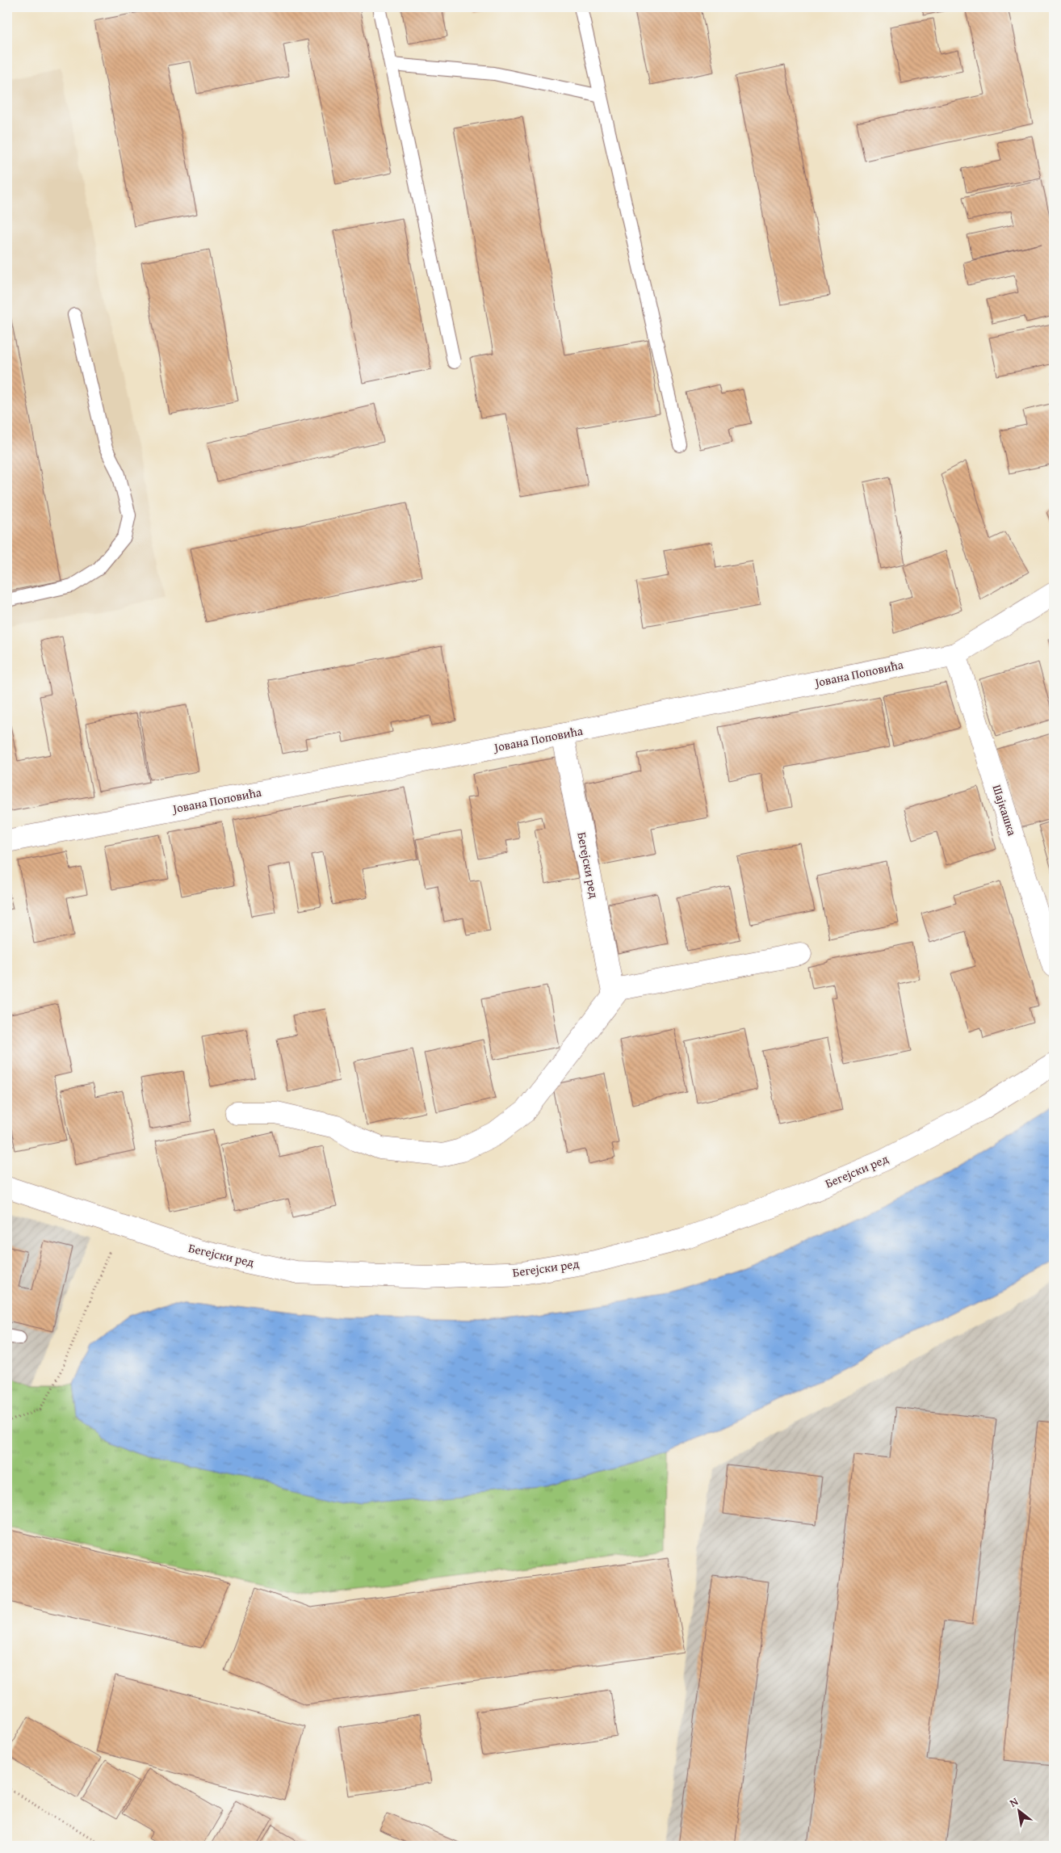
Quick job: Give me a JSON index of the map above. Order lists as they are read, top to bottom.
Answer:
{
  "streets": {
    "street": ["Јована Поповића", "Шајкашка", "Бегејски ред"]
  },
  "crossings": [
    ["Јована Поповића", "Шајкашка"],
    ["Јована Поповића", "Бегејски ред"]
  ],
  "north": "top left"
}
